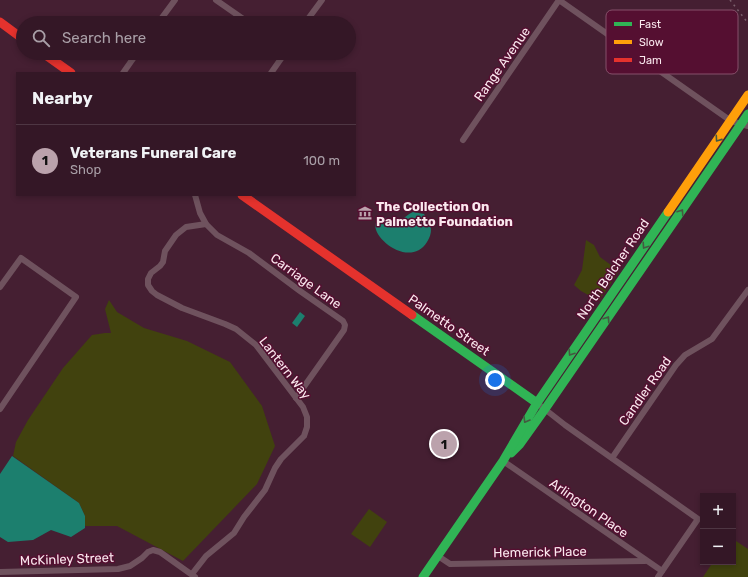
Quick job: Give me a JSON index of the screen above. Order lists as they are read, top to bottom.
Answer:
{
  "streets": {
    "main road": ["North Belcher Road", "Palmetto Street"],
    "street": [
      "Range Avenue",
      "Carriage Lane",
      "Lantern Way",
      "Candler Road",
      "Arlington Place",
      "Hemerick Place",
      "McKinley Street"
    ]
  },
  "crossings": [
    ["North Belcher Road", "Palmetto Street"],
    ["North Belcher Road", "Arlington Place"],
    ["North Belcher Road", "Hemerick Place"],
    ["Carriage Lane", "Lantern Way"],
    ["Palmetto Street", "Candler Road"],
    ["Palmetto Street", "Arlington Place"],
    ["Lantern Way", "McKinley Street"],
    ["Arlington Place", "Hemerick Place"]
  ],
  "places": {
    "museum": ["The Collection On Palmetto Foundation"]
  },
  "legend": ["Fast", "Slow", "Jam"],
  "page": {
    "search": "Search here",
    "heading": "Nearby",
    "list": [
      {
        "mark": "1",
        "name": "Veterans Funeral Care",
        "note": "Shop",
        "value": "100 m"
      }
    ],
    "pins": "1",
    "map_buttons": ["+", "−"]
  }
}
